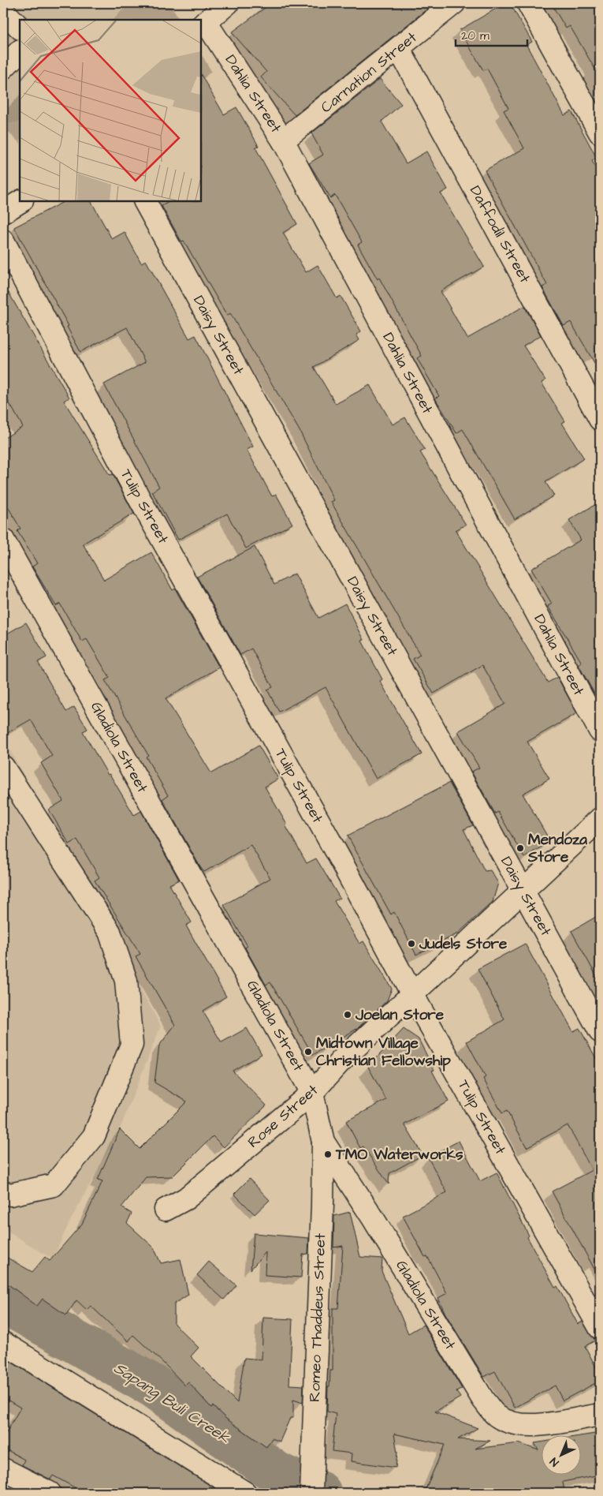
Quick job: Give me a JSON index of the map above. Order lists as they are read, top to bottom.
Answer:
{
  "streets": {
    "street": [
      "Carnation Street",
      "Dahlia Street",
      "Daffodil Street",
      "Daisy Street",
      "Tulip Street",
      "Gladiola Street",
      "Rose Street",
      "Romeo Thaddeus Street"
    ]
  },
  "crossings": [
    ["Carnation Street", "Dahlia Street"],
    ["Carnation Street", "Daffodil Street"],
    ["Daisy Street", "Rose Street"],
    ["Tulip Street", "Rose Street"],
    ["Gladiola Street", "Rose Street"],
    ["Gladiola Street", "Romeo Thaddeus Street"]
  ],
  "water": ["Sapang Buli Creek"],
  "places": [
    "Mendoza Store",
    "Judels Store",
    "Joelan Store",
    "Midtown Village Christian Fellowship",
    "TMO Waterworks"
  ],
  "scale_bar": "20 m",
  "north": "bottom left"
}
